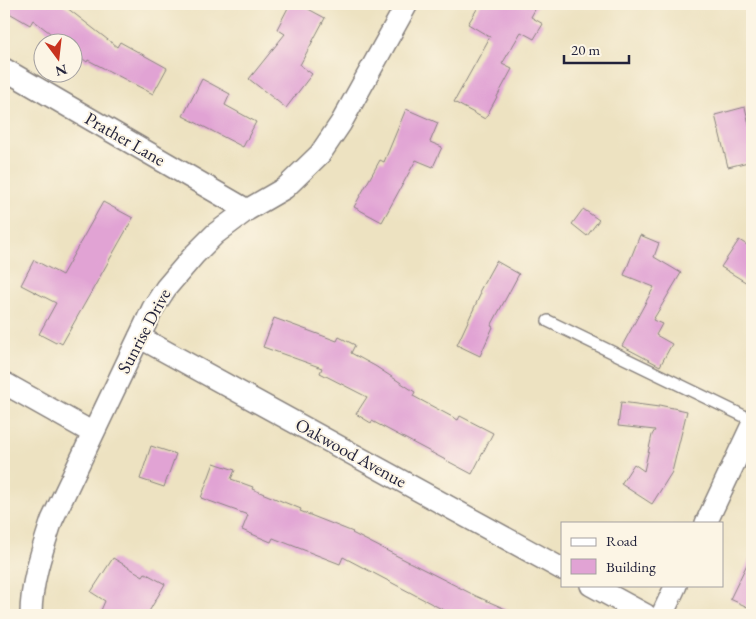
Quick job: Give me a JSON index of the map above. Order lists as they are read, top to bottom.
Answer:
{
  "streets": {
    "street": ["Prather Lane", "Sunrise Drive", "Oakwood Avenue"]
  },
  "crossings": [
    ["Prather Lane", "Sunrise Drive"],
    ["Sunrise Drive", "Oakwood Avenue"]
  ],
  "legend": ["Road", "Building"],
  "scale_bar": "20 m",
  "north": "bottom"
}
